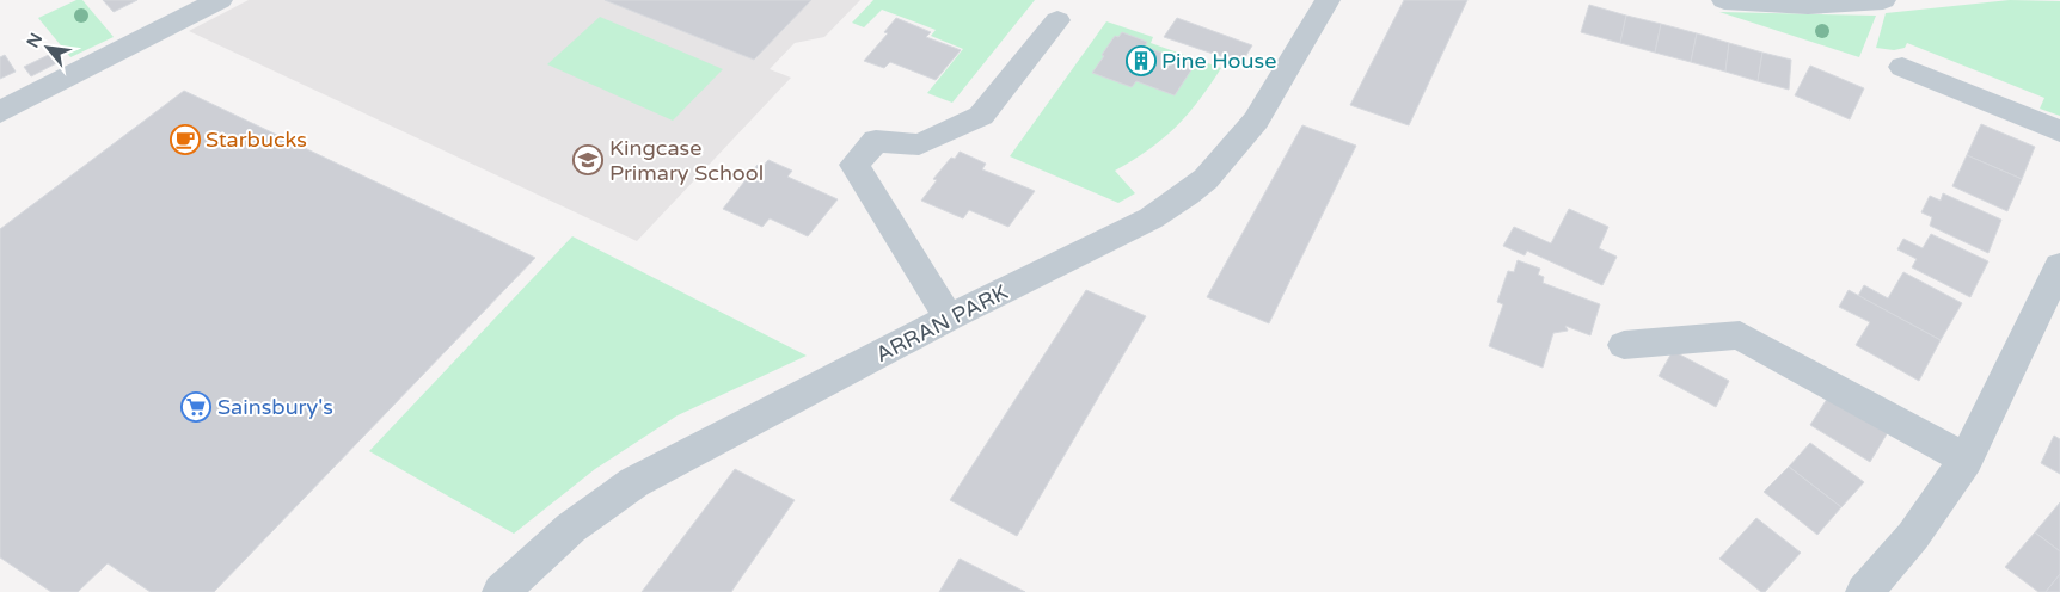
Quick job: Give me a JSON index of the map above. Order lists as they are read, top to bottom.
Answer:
{
  "streets": {
    "street": ["ARRAN PARK"]
  },
  "places": {
    "building": ["Pine House"],
    "cafe": ["Starbucks"],
    "school or university": ["Kingcase Primary School"],
    "supermarket": ["Sainsbury's"]
  },
  "north": "top left"
}
